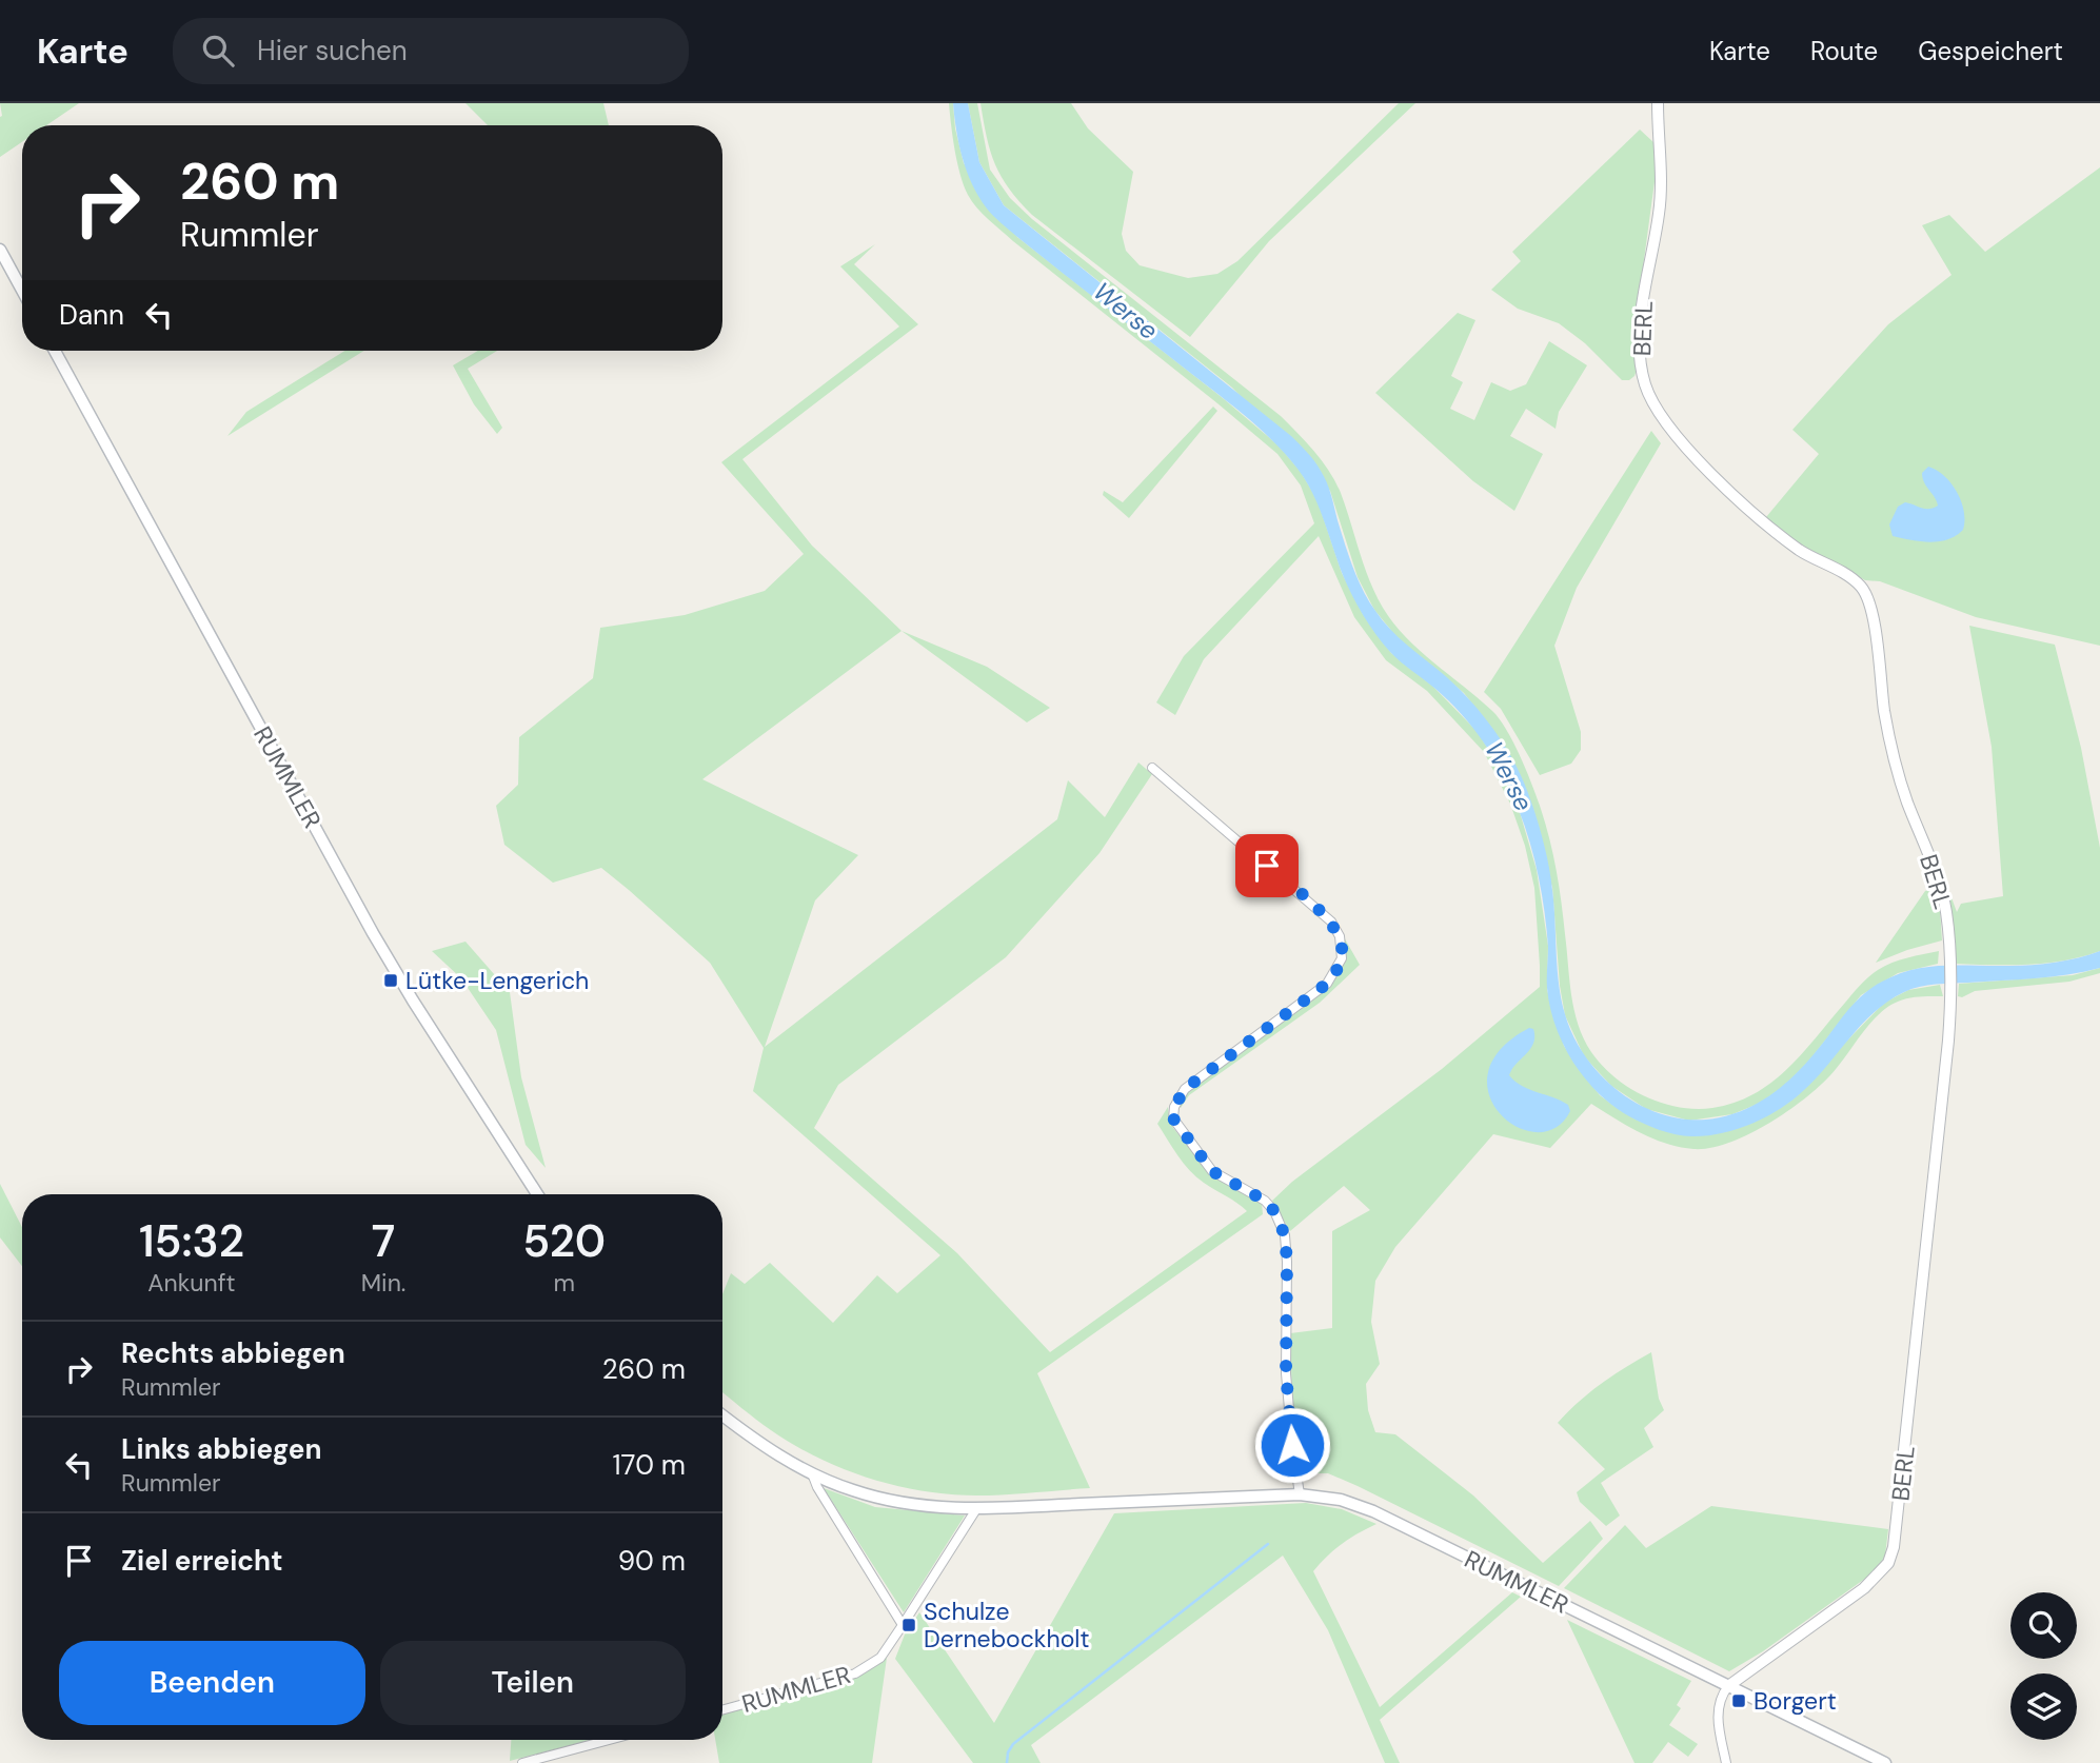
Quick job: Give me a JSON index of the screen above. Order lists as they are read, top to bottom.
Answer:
{
  "streets": {
    "main road": ["RUMMLER"],
    "street": ["BERL"]
  },
  "crossings": [
    ["BERL", "RUMMLER"]
  ],
  "water": ["Werse"],
  "places": {
    "transit": ["Lütke-Lengerich", "Schulze Dernebockholt", "Borgert"]
  },
  "page": {
    "header": "Karte",
    "search": "Hier suchen",
    "nav": ["Karte", "Route", "Gespeichert"],
    "turn": ["260 m", "Rummler"],
    "then": "Dann",
    "eta": [
      "15:32",
      "Ankunft",
      "7",
      "Min.",
      "520",
      "m"
    ],
    "list": [
      {
        "name": "Rechts abbiegen",
        "note": "Rummler",
        "value": "260 m"
      },
      {
        "name": "Links abbiegen",
        "note": "Rummler",
        "value": "170 m"
      },
      {
        "name": "Ziel erreicht",
        "value": "90 m"
      }
    ],
    "buttons": ["Beenden", "Teilen"]
  }
}
